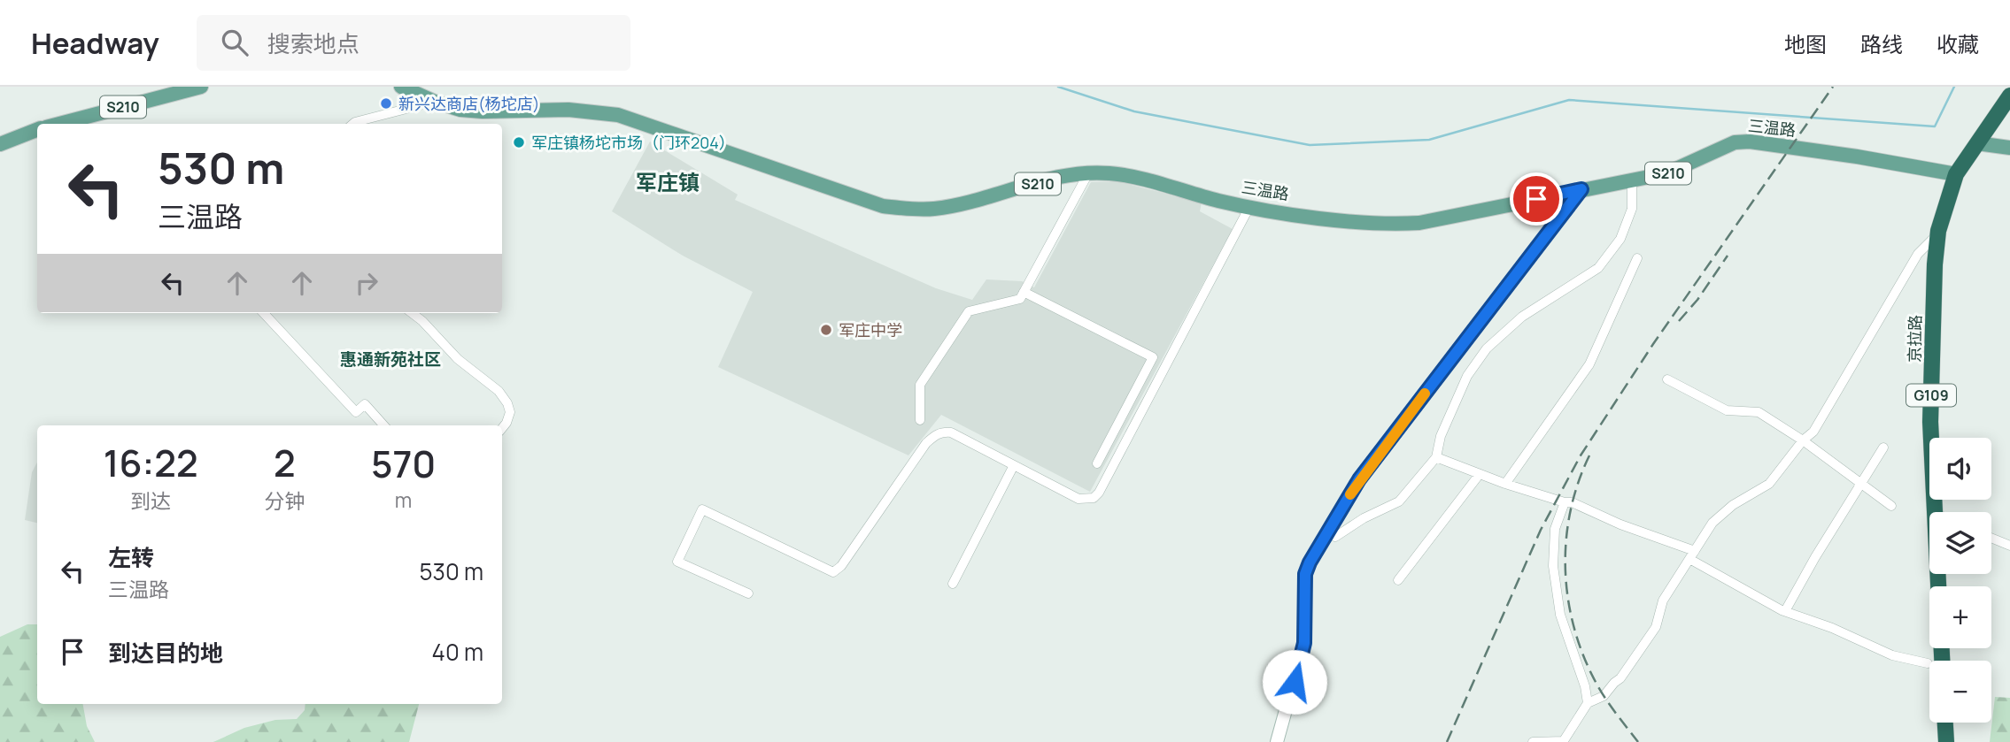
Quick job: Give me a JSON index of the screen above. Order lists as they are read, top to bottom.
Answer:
{
  "streets": {
    "highway": ["京拉路", "G109"],
    "main road": ["S210", "三温路"]
  },
  "crossings": [
    ["S210", "三温路"],
    ["三温路", "京拉路"],
    ["三温路", "G109"],
    ["京拉路", "G109"]
  ],
  "districts": ["军庄镇", "惠通新苑社区"],
  "places": ["新兴达商店(杨坨店)", "军庄镇杨坨市场（门环204）", "军庄中学"],
  "page": {
    "header": "Headway",
    "search": "搜索地点",
    "nav": ["地图", "路线", "收藏"],
    "turn": ["530 m", "三温路"],
    "eta": [
      "16:22",
      "到达",
      "2",
      "分钟",
      "570",
      "m"
    ],
    "map_buttons": ["+", "−"],
    "list": [
      {
        "name": "左转",
        "note": "三温路",
        "value": "530 m"
      },
      {
        "name": "到达目的地",
        "value": "40 m"
      }
    ]
  }
}
